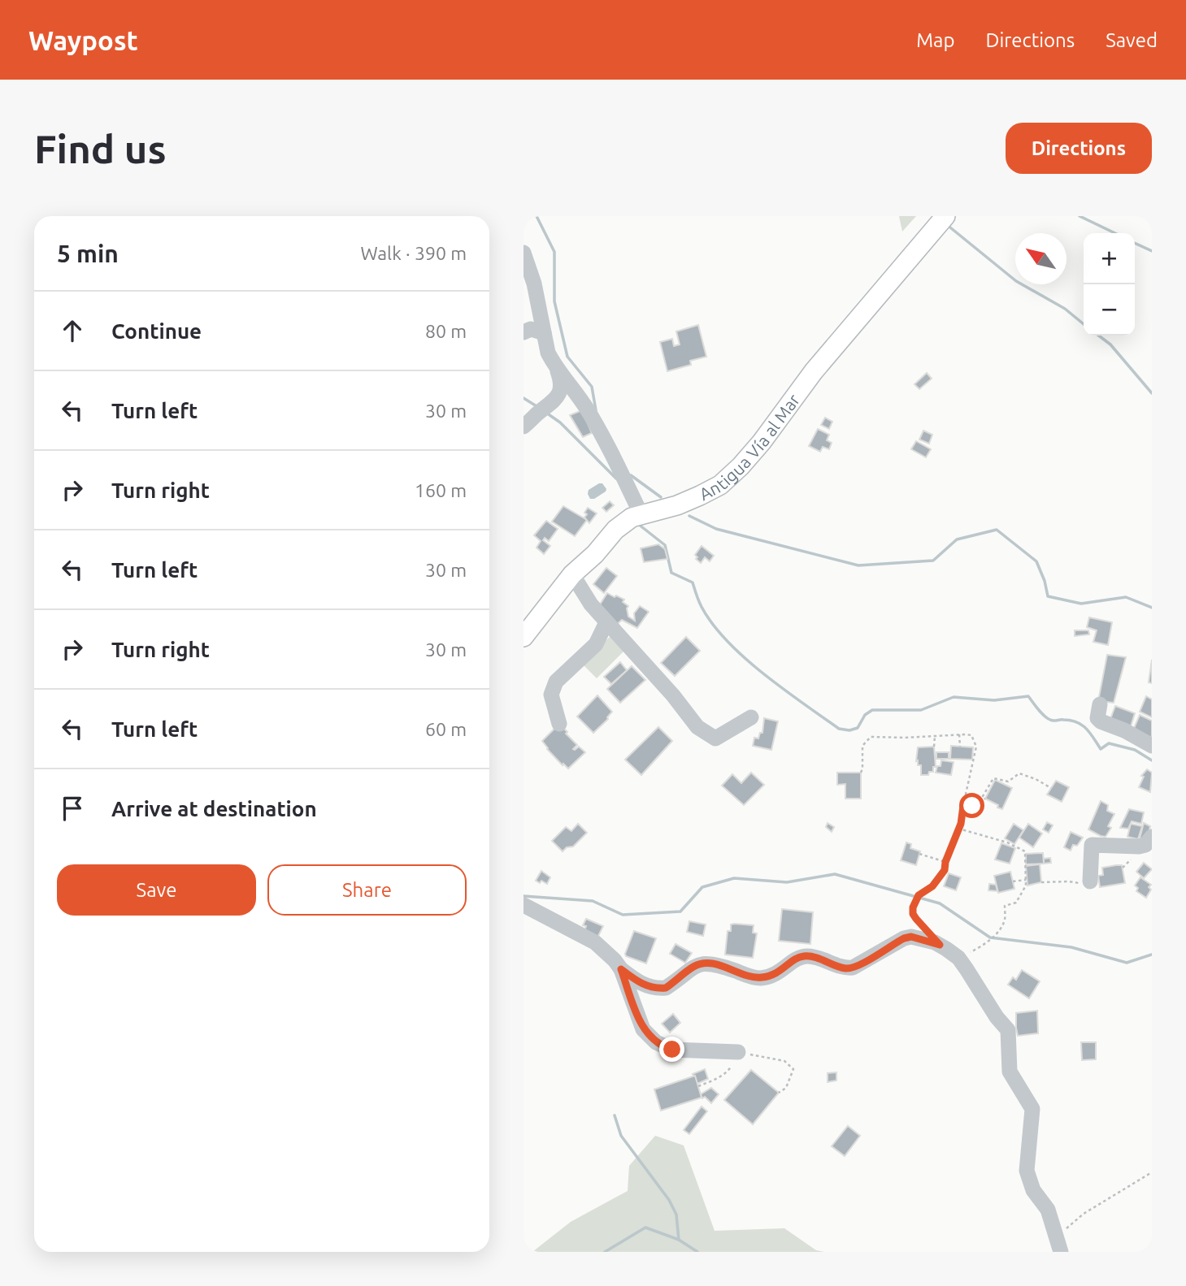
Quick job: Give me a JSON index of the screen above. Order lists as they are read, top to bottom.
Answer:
{
  "streets": {
    "main road": ["Antigua Vía al Mar"]
  },
  "north": "top left",
  "page": {
    "header": "Waypost",
    "nav": ["Map", "Directions", "Saved"],
    "buttons": [
      "Directions",
      ["Save", "Share"]
    ],
    "title": "Find us",
    "heading": ["5 min", "Walk · 390 m"],
    "map_buttons": ["+", "−"],
    "list": [
      ["Continue", "80 m"],
      ["Turn left", "30 m"],
      ["Turn right", "160 m"],
      ["Turn left", "30 m"],
      ["Turn right", "30 m"],
      ["Turn left", "60 m"],
      "Arrive at destination"
    ]
  }
}
